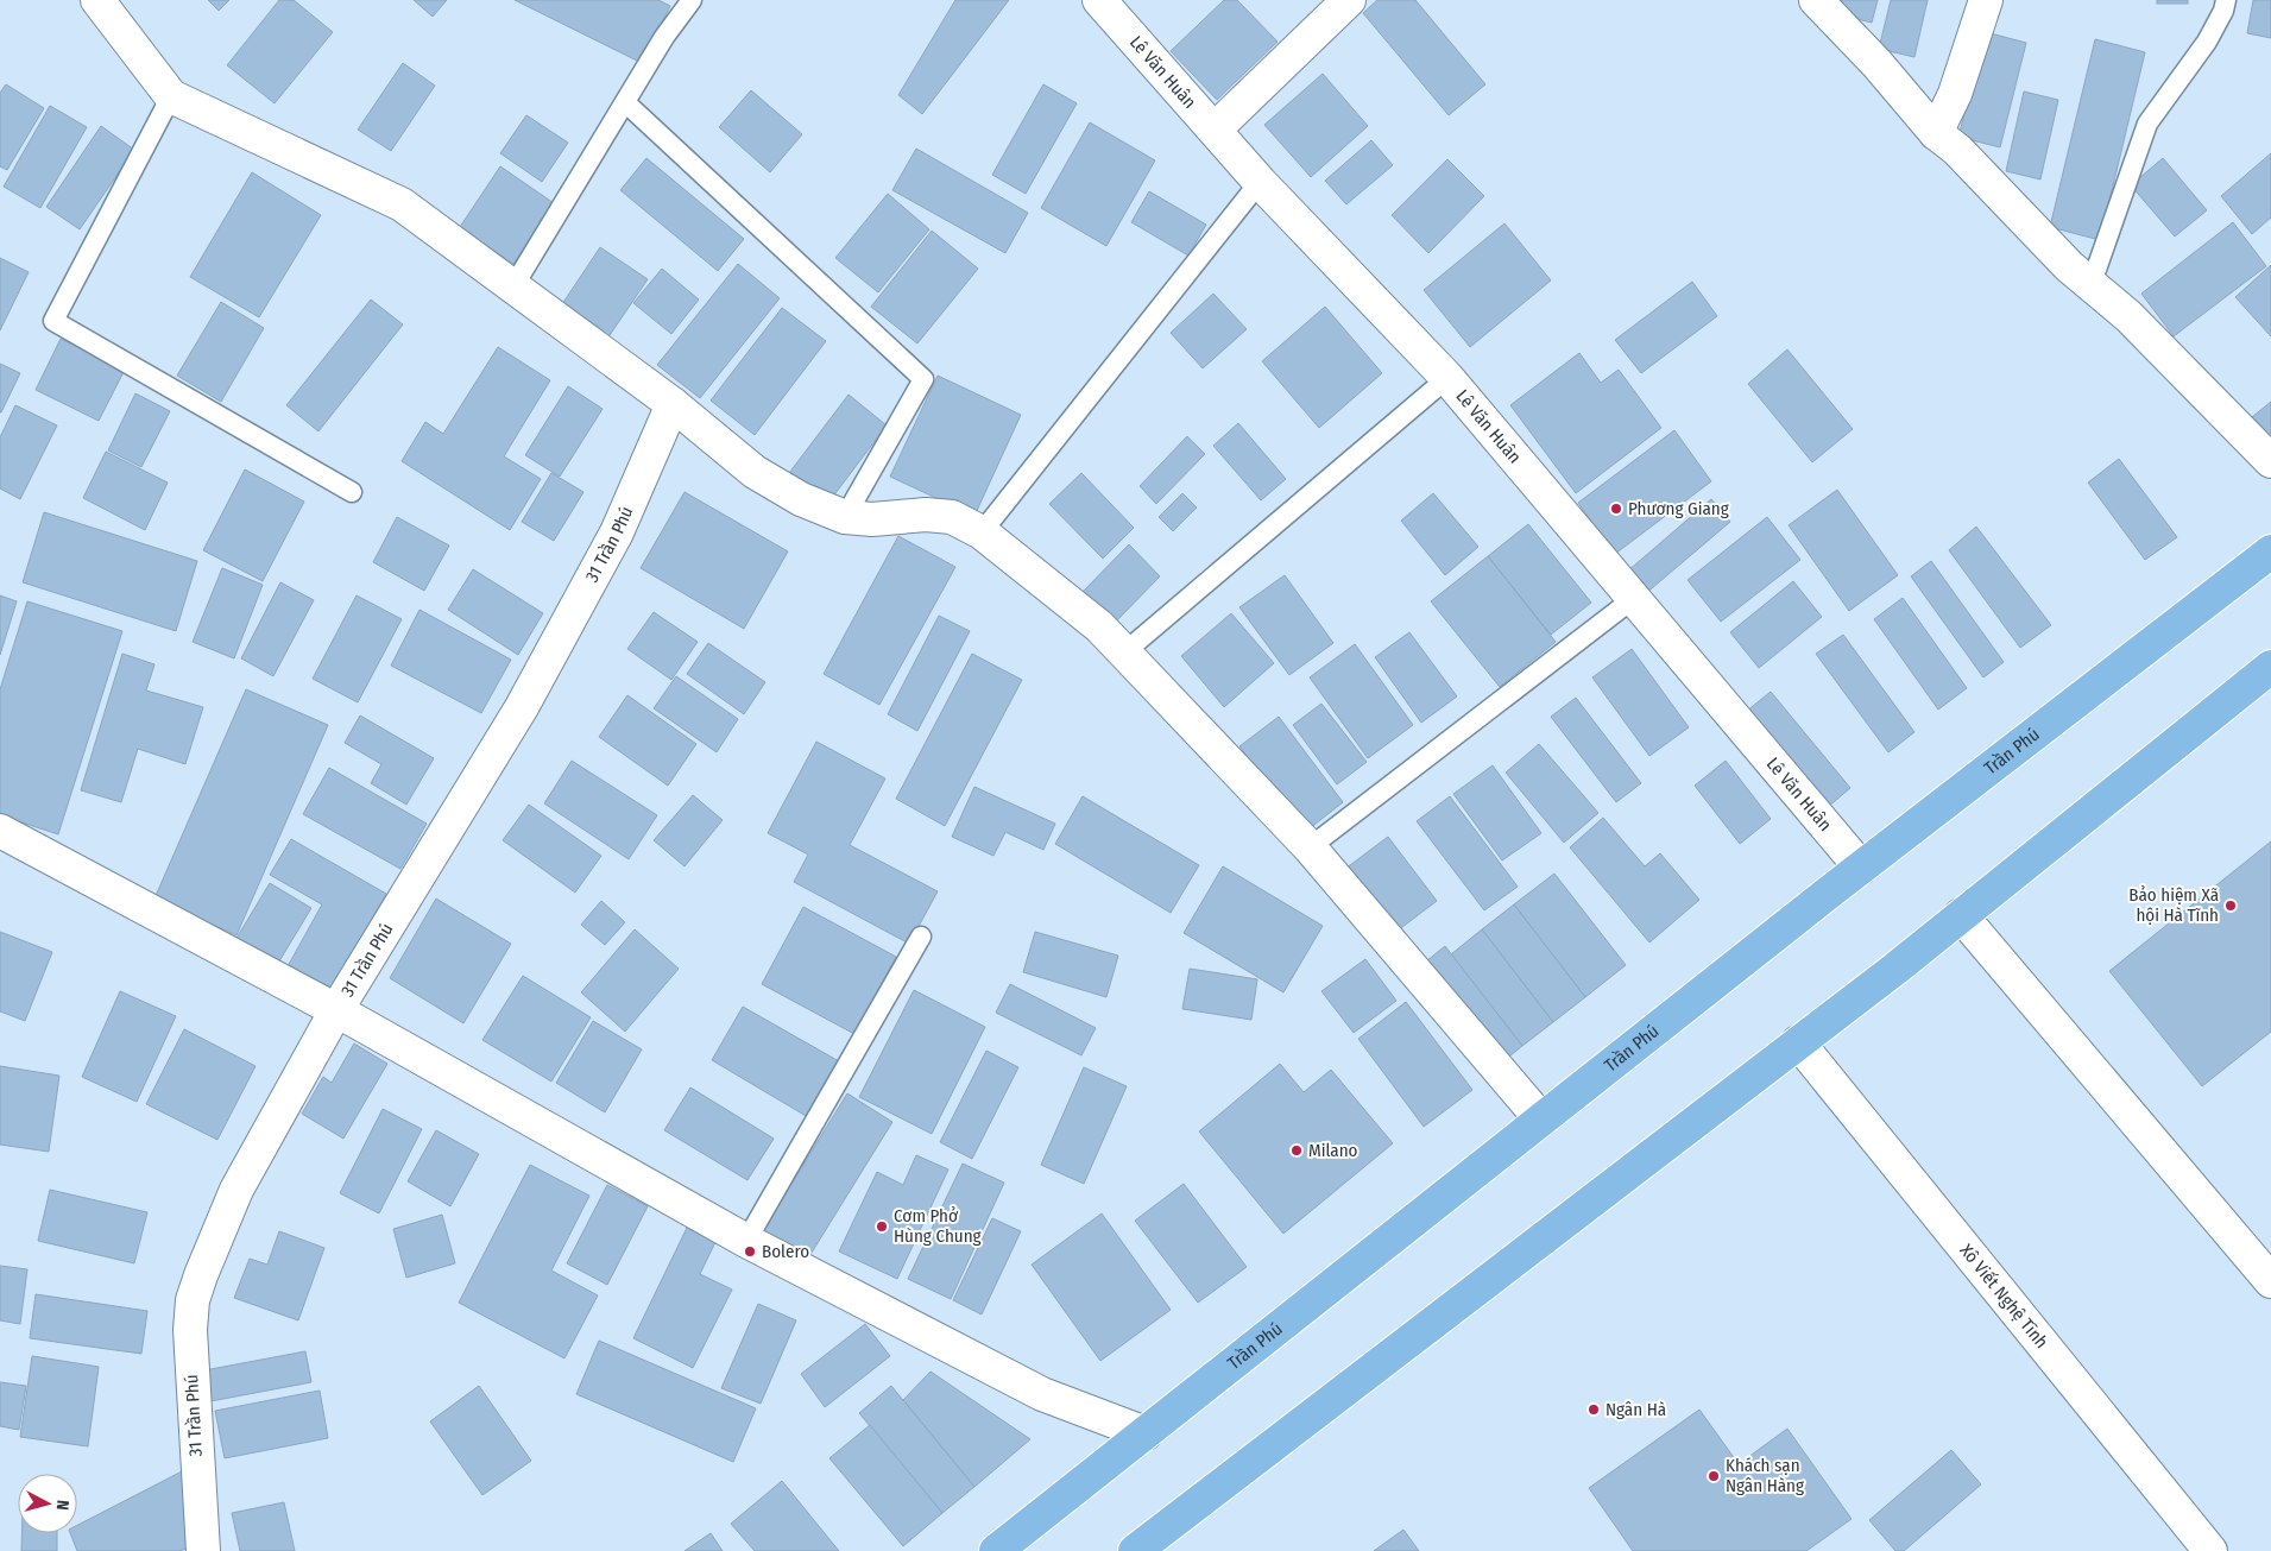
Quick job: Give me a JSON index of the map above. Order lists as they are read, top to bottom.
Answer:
{
  "streets": {
    "main road": ["Trần Phú"],
    "street": ["Lê Văn Huân", "31 Trần Phú", "Xô Viết Nghệ Tĩnh"]
  },
  "crossings": [
    ["Lê Văn Huân", "Trần Phú"]
  ],
  "places": [
    "Phương Giang",
    "Bảo hiệm Xã hội Hà Tĩnh",
    "Milano",
    "Cơm Phở Hùng Chung",
    "Bolero",
    "Ngân Hà",
    "Khách sạn Ngân Hàng"
  ],
  "north": "right"
}
